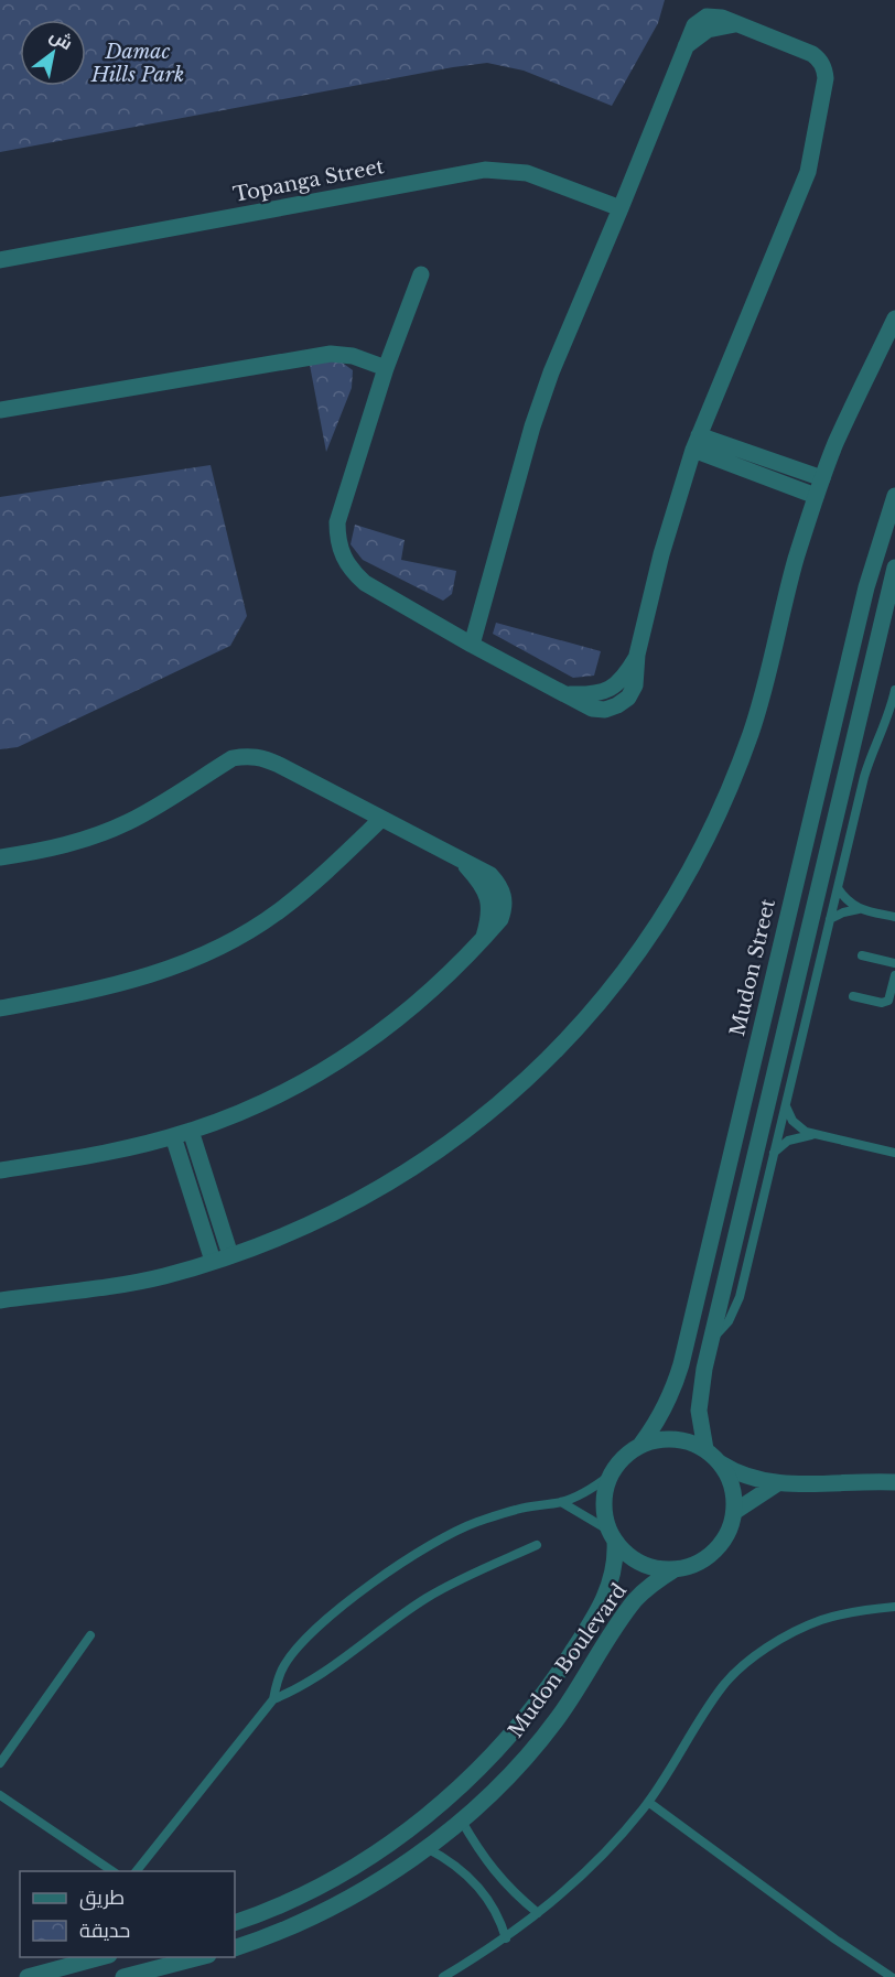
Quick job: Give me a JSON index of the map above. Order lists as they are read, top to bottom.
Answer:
{
  "streets": {
    "street": ["Topanga Street", "Mudon Street", "Mudon Boulevard"]
  },
  "crossings": [
    ["Mudon Street", "Mudon Boulevard"]
  ],
  "parks": ["Damac Hills Park"],
  "legend": ["طريق", "حديقة"],
  "north": "top right"
}
